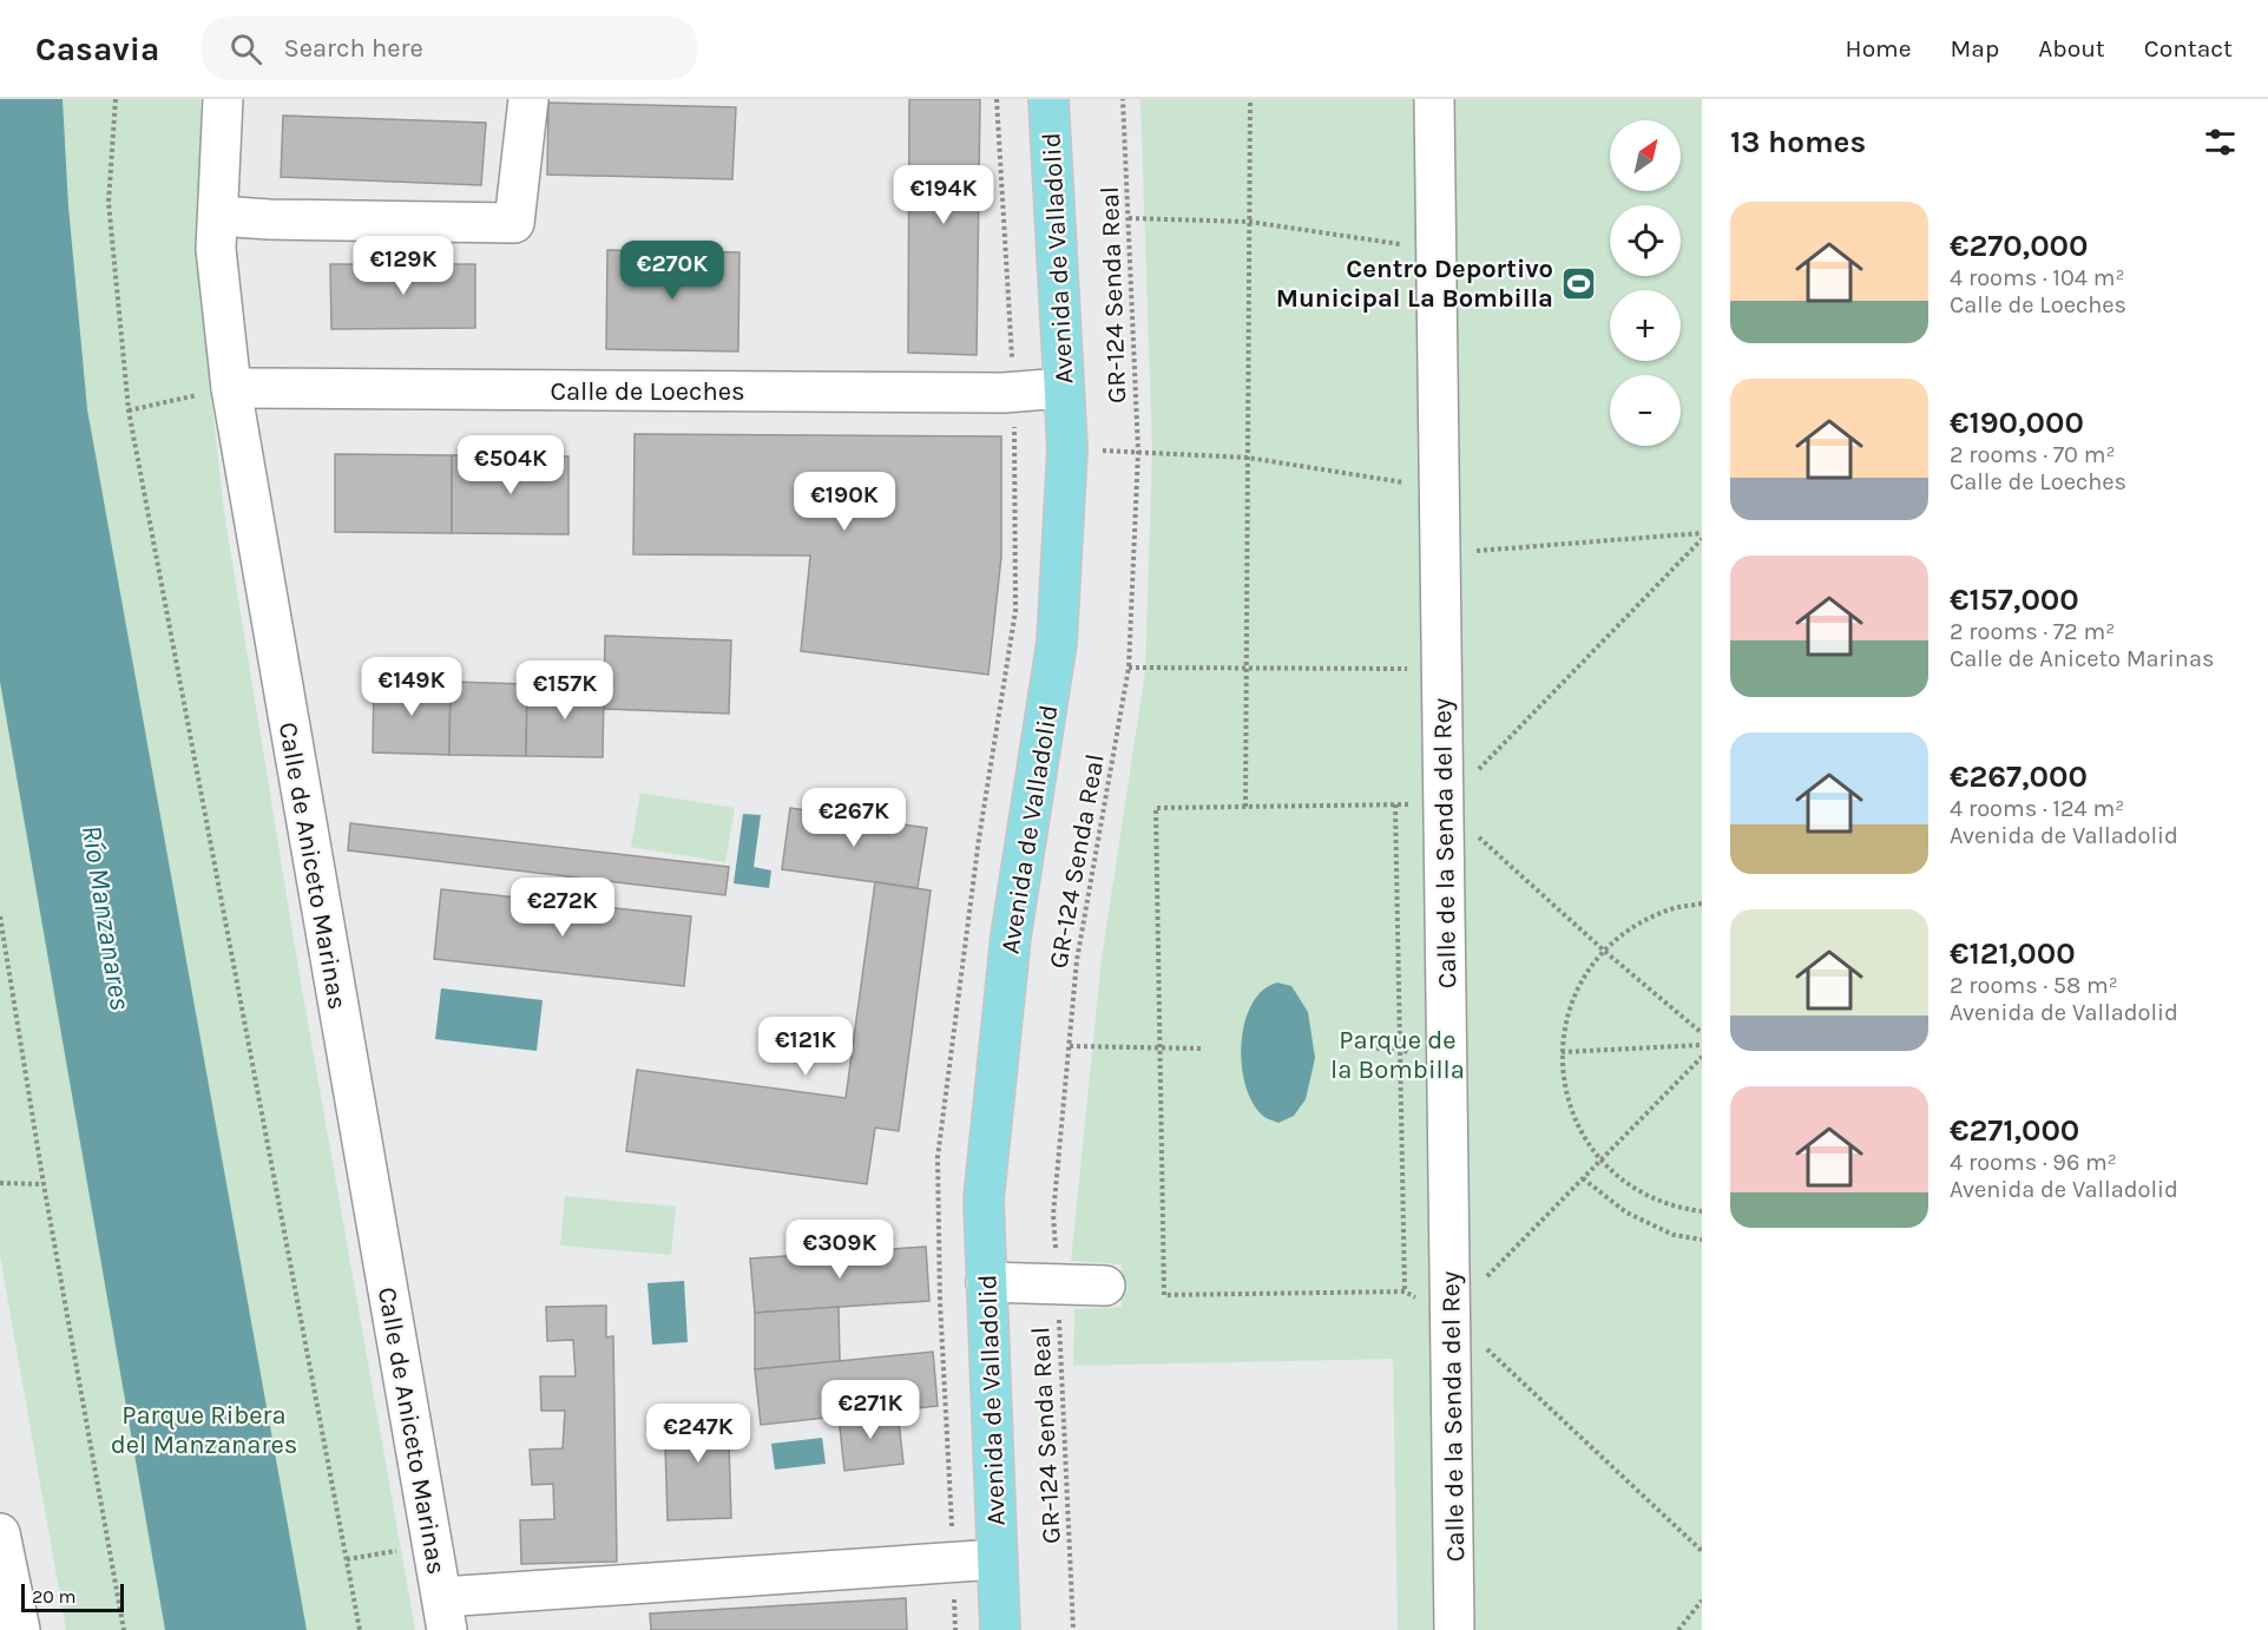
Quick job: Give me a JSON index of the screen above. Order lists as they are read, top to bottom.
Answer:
{
  "streets": {
    "main road": ["Avenida de Valladolid"],
    "street": ["Calle de Loeches", "Calle de la Senda del Rey", "Calle de Aniceto Marinas"],
    "path": ["GR-124 Senda Real"]
  },
  "crossings": [
    ["Avenida de Valladolid", "Calle de Loeches"],
    ["Avenida de Valladolid", "Calle de Aniceto Marinas"],
    ["Calle de Loeches", "Calle de Aniceto Marinas"]
  ],
  "water": ["Río Manzanares"],
  "parks": ["Parque de la Bombilla", "Parque Ribera del Manzanares"],
  "places": {
    "sports": ["Centro Deportivo Municipal La Bombilla"]
  },
  "scale_bar": "20 m",
  "north": "top right",
  "page": {
    "header": "Casavia",
    "search": "Search here",
    "nav": [
      "Home",
      "Map",
      "About",
      "Contact"
    ],
    "heading": "13 homes",
    "map_buttons": ["+", "−"],
    "price": [
      "€194K",
      "€129K",
      "€270K",
      "€504K",
      "€190K",
      "€149K",
      "€157K",
      "€267K",
      "€272K",
      "€121K",
      "€309K",
      "€271K",
      "€247K"
    ],
    "list": [
      {
        "name": "€270,000",
        "note": "4 rooms · 104 m² · Calle de Loeches"
      },
      {
        "name": "€190,000",
        "note": "2 rooms · 70 m² · Calle de Loeches"
      },
      {
        "name": "€157,000",
        "note": "2 rooms · 72 m² · Calle de Aniceto Marinas"
      },
      {
        "name": "€267,000",
        "note": "4 rooms · 124 m² · Avenida de Valladolid"
      },
      {
        "name": "€121,000",
        "note": "2 rooms · 58 m² · Avenida de Valladolid"
      },
      {
        "name": "€271,000",
        "note": "4 rooms · 96 m² · Avenida de Valladolid"
      }
    ],
    "scale": "20 m"
  }
}
